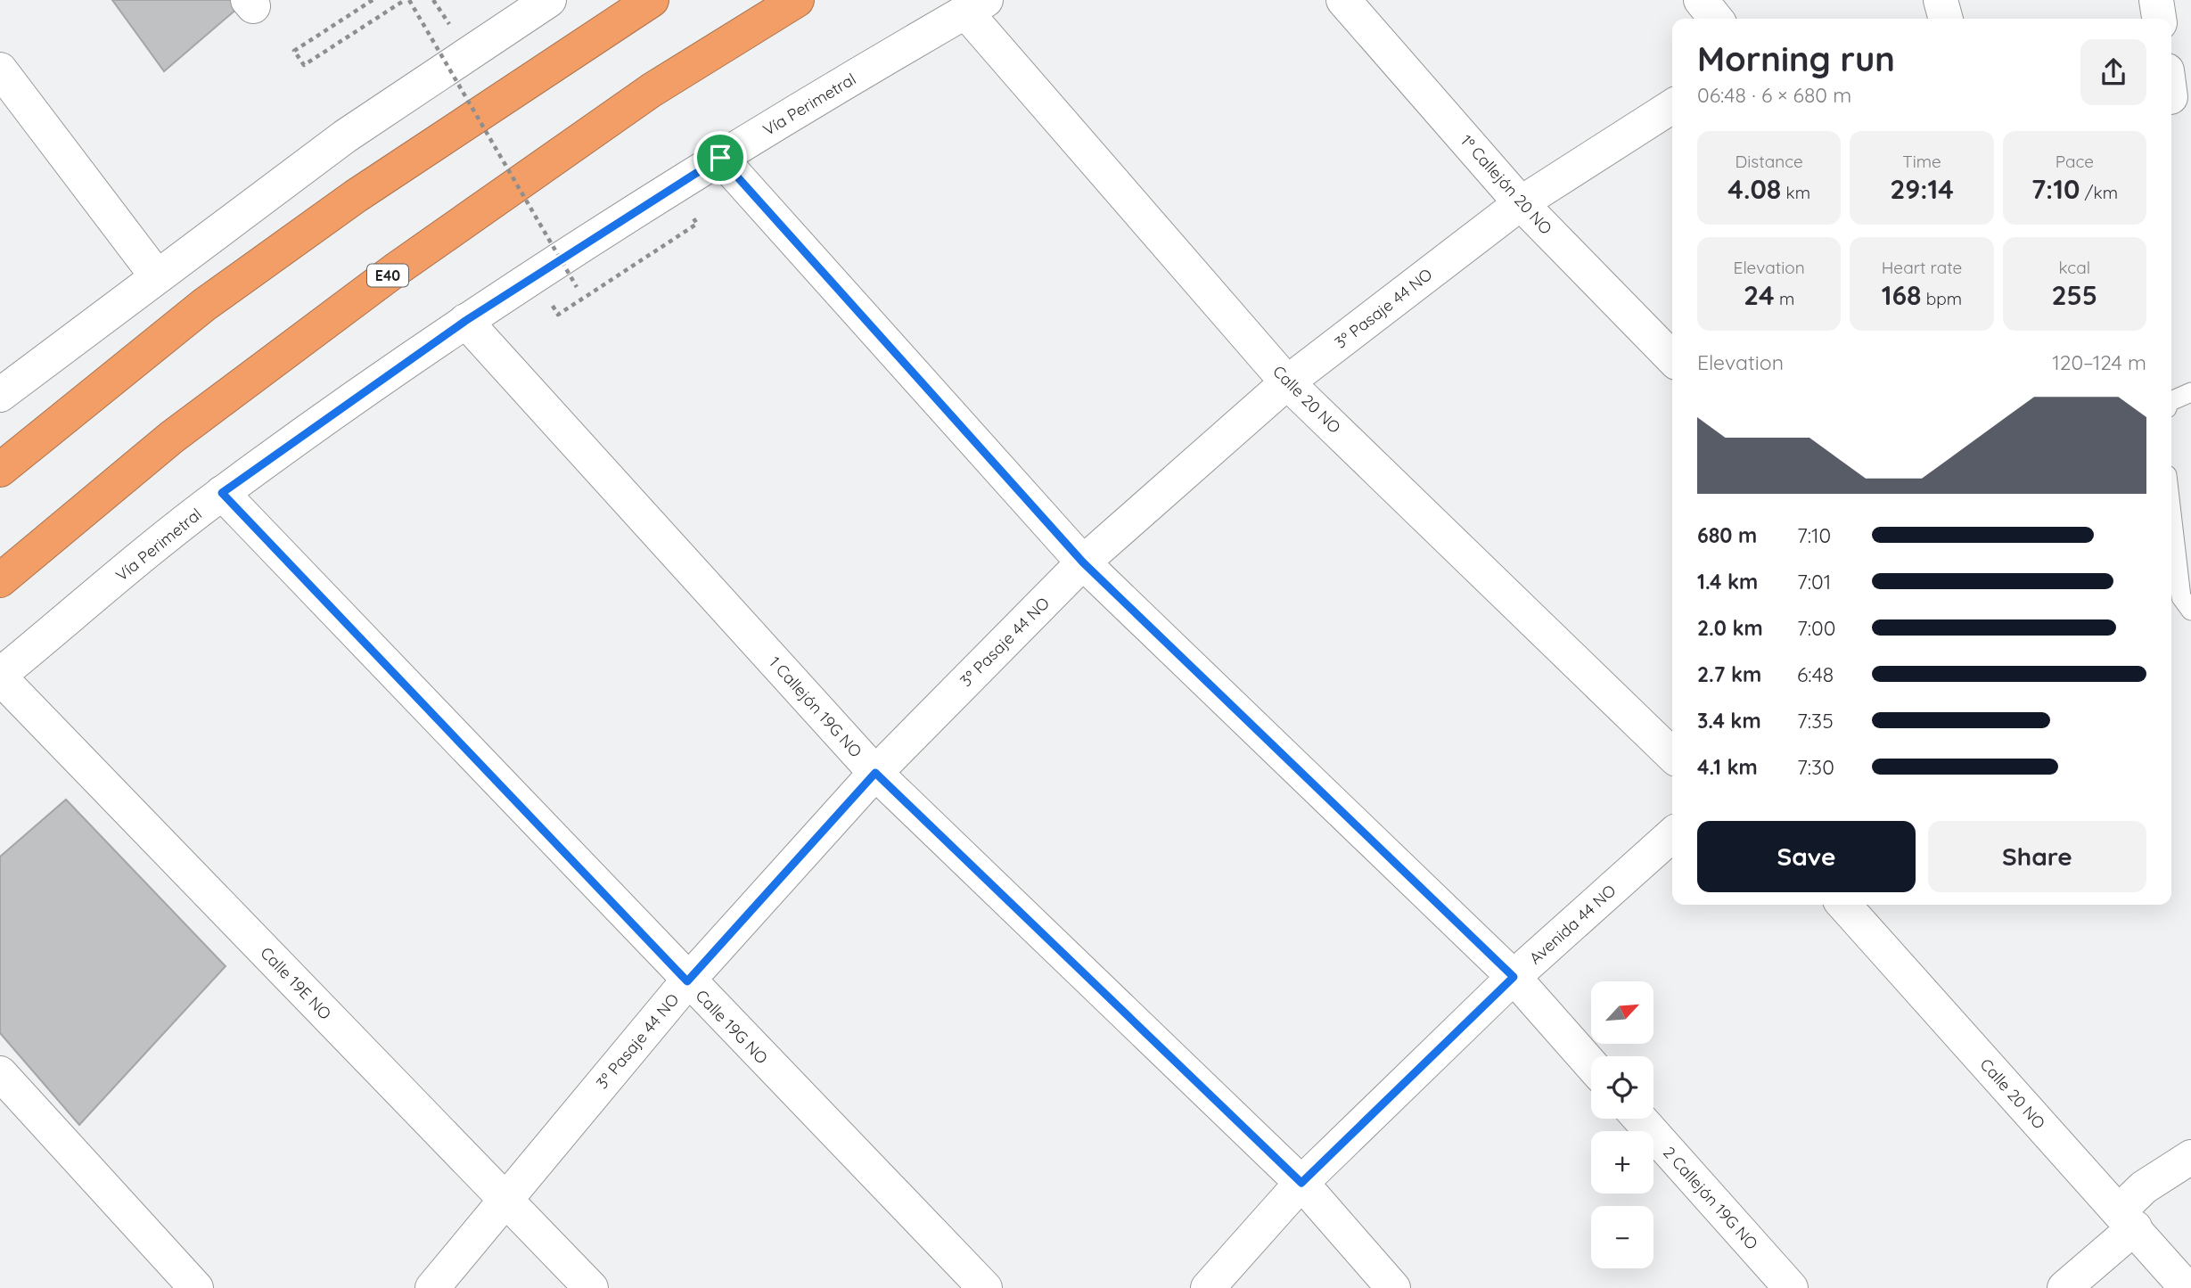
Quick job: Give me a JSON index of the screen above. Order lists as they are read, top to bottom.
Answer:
{
  "streets": {
    "highway": ["E40"],
    "street": [
      "Vía Perimetral",
      "1º Callejón 20 NO",
      "3º Pasaje 44 NO",
      "Calle 20 NO",
      "1 Callejón 19G NO",
      "Avenida 44 NO",
      "Calle 19E NO",
      "Calle 19G NO",
      "2 Callejón 19G NO"
    ]
  },
  "crossings": [
    ["Vía Perimetral", "Calle 20 NO"],
    ["Vía Perimetral", "1 Callejón 19G NO"],
    ["Vía Perimetral", "Calle 19E NO"],
    ["Vía Perimetral", "Calle 19G NO"],
    ["1º Callejón 20 NO", "3º Pasaje 44 NO"],
    ["3º Pasaje 44 NO", "Calle 20 NO"],
    ["3º Pasaje 44 NO", "1 Callejón 19G NO"],
    ["3º Pasaje 44 NO", "Calle 19E NO"],
    ["3º Pasaje 44 NO", "Calle 19G NO"],
    ["1 Callejón 19G NO", "Avenida 44 NO"]
  ],
  "north": "top right",
  "page": {
    "heading": ["Morning run", "06:48 · 6 × 680 m"],
    "stats": [
      ["Distance", "4.08 km"],
      ["Time", "29:14"],
      ["Pace", "7:10 /km"],
      ["Elevation", "24 m"],
      ["Heart rate", "168 bpm"],
      ["kcal", "255"]
    ],
    "chart": ["Elevation", "120–124 m"],
    "list": [
      {
        "name": "680 m",
        "note": "7:10"
      },
      {
        "name": "1.4 km",
        "note": "7:01"
      },
      {
        "name": "2.0 km",
        "note": "7:00"
      },
      {
        "name": "2.7 km",
        "note": "6:48"
      },
      {
        "name": "3.4 km",
        "note": "7:35"
      },
      {
        "name": "4.1 km",
        "note": "7:30"
      }
    ],
    "buttons": ["Save", "Share"],
    "map_buttons": ["+", "−"]
  }
}
